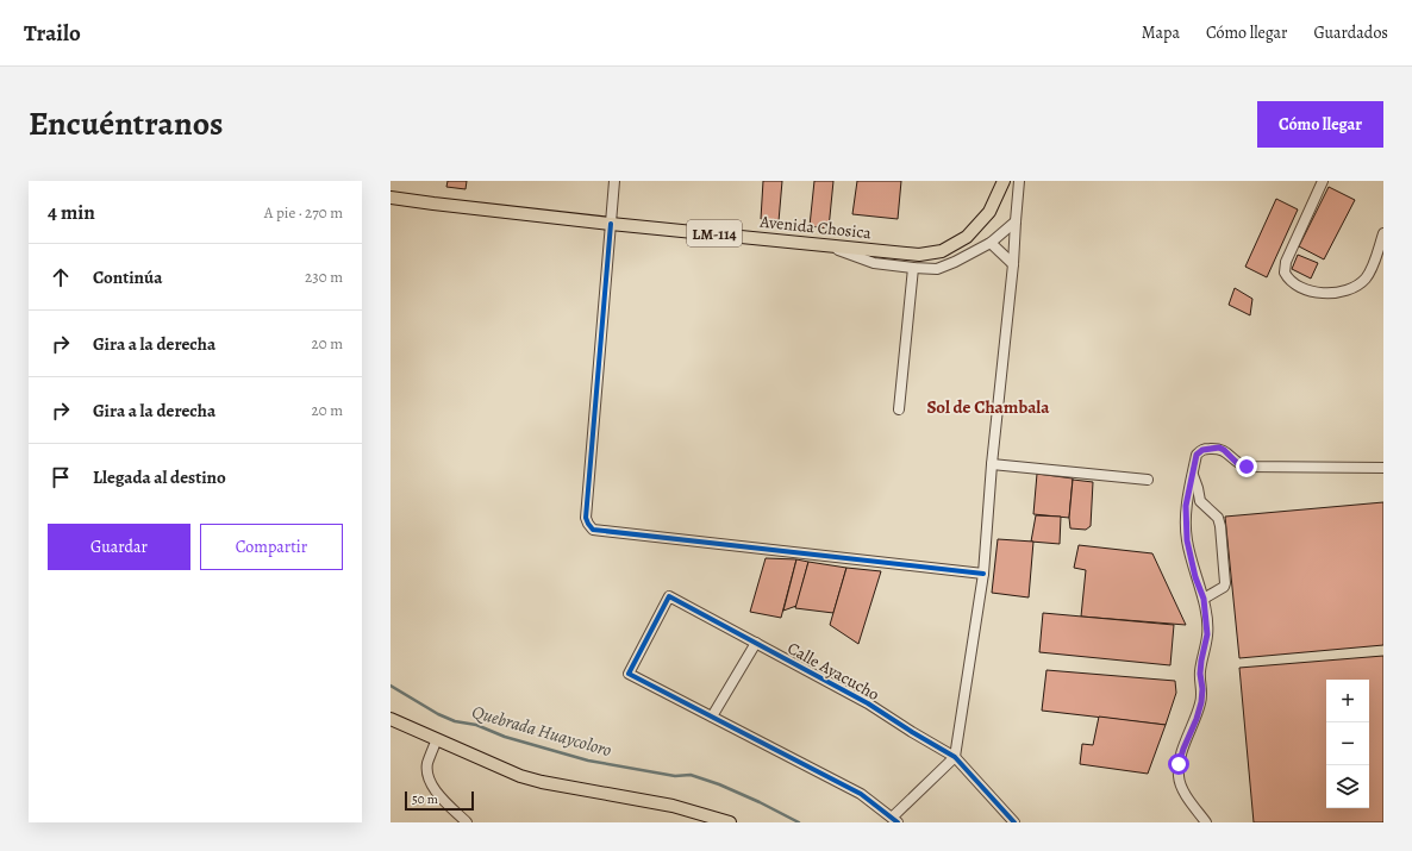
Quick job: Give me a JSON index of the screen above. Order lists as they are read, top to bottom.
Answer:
{
  "streets": {
    "main road": ["Avenida Chosica", "LM-114"],
    "street": ["Calle Ayacucho"]
  },
  "districts": ["Sol de Chambala"],
  "water": ["Quebrada Huaycoloro"],
  "scale_bar": "50 m",
  "page": {
    "header": "Trailo",
    "nav": ["Mapa", "Cómo llegar", "Guardados"],
    "title": "Encuéntranos",
    "buttons": [
      "Cómo llegar",
      ["Guardar", "Compartir"]
    ],
    "heading": ["4 min", "A pie · 270 m"],
    "list": [
      ["Continúa", "230 m"],
      ["Gira a la derecha", "20 m"],
      ["Gira a la derecha", "20 m"],
      "Llegada al destino"
    ],
    "map_buttons": ["+", "−"],
    "scale": "50 m"
  }
}
